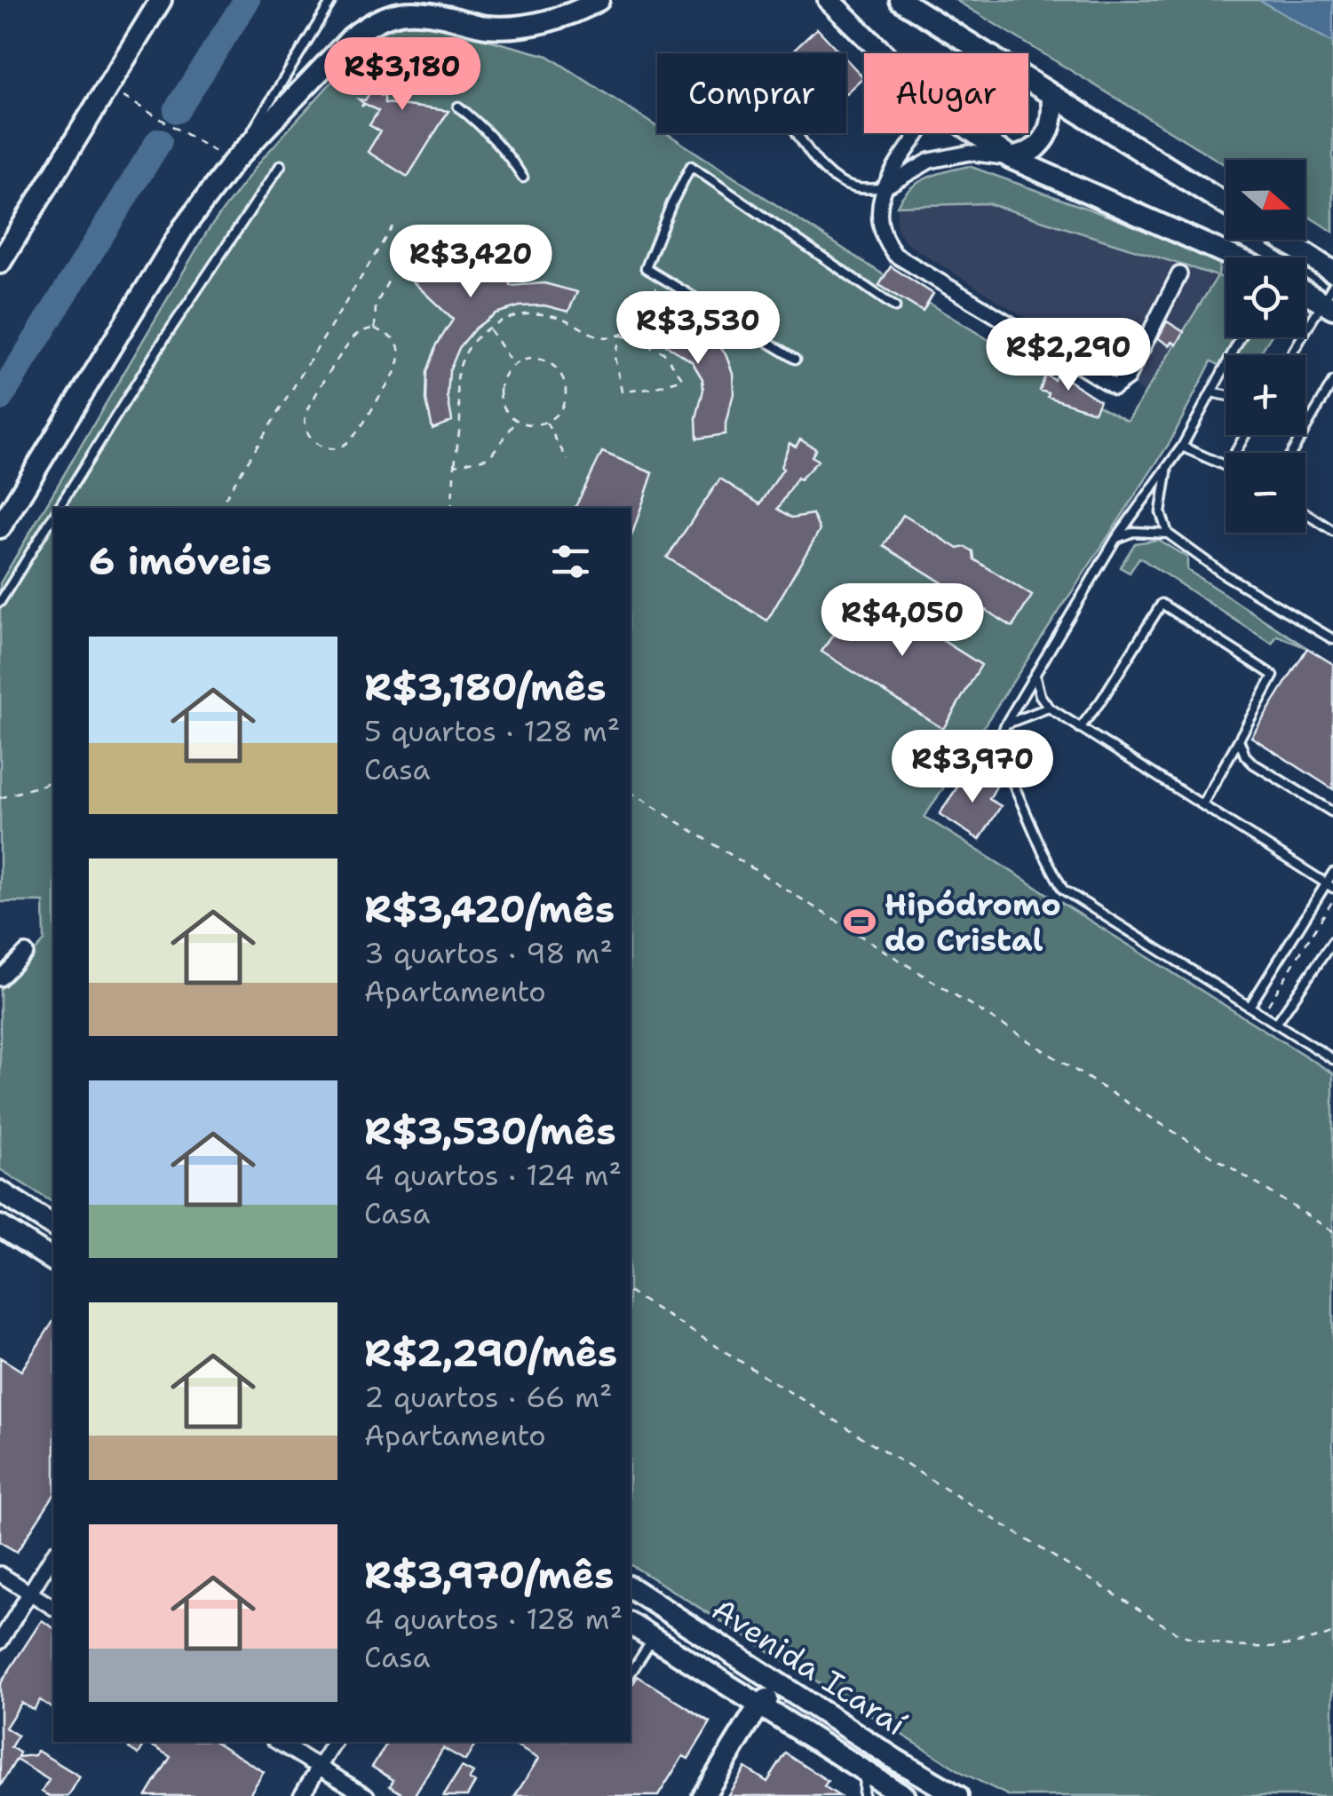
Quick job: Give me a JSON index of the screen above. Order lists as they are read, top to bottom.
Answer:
{
  "streets": {
    "main road": ["Avenida Icaraí"]
  },
  "places": {
    "sports": ["Hipódromo do Cristal"]
  },
  "north": "right",
  "page": {
    "price": [
      "R$3,180",
      "R$3,420",
      "R$3,530",
      "R$2,290",
      "R$4,050",
      "R$3,970"
    ],
    "chip": ["Comprar", "Alugar"],
    "map_buttons": ["+", "−"],
    "heading": "6 imóveis",
    "list": [
      {
        "name": "R$3,180/mês",
        "note": "5 quartos · 128 m² · Casa"
      },
      {
        "name": "R$3,420/mês",
        "note": "3 quartos · 98 m² · Apartamento"
      },
      {
        "name": "R$3,530/mês",
        "note": "4 quartos · 124 m² · Casa"
      },
      {
        "name": "R$2,290/mês",
        "note": "2 quartos · 66 m² · Apartamento"
      },
      {
        "name": "R$3,970/mês",
        "note": "4 quartos · 128 m² · Casa"
      }
    ]
  }
}
